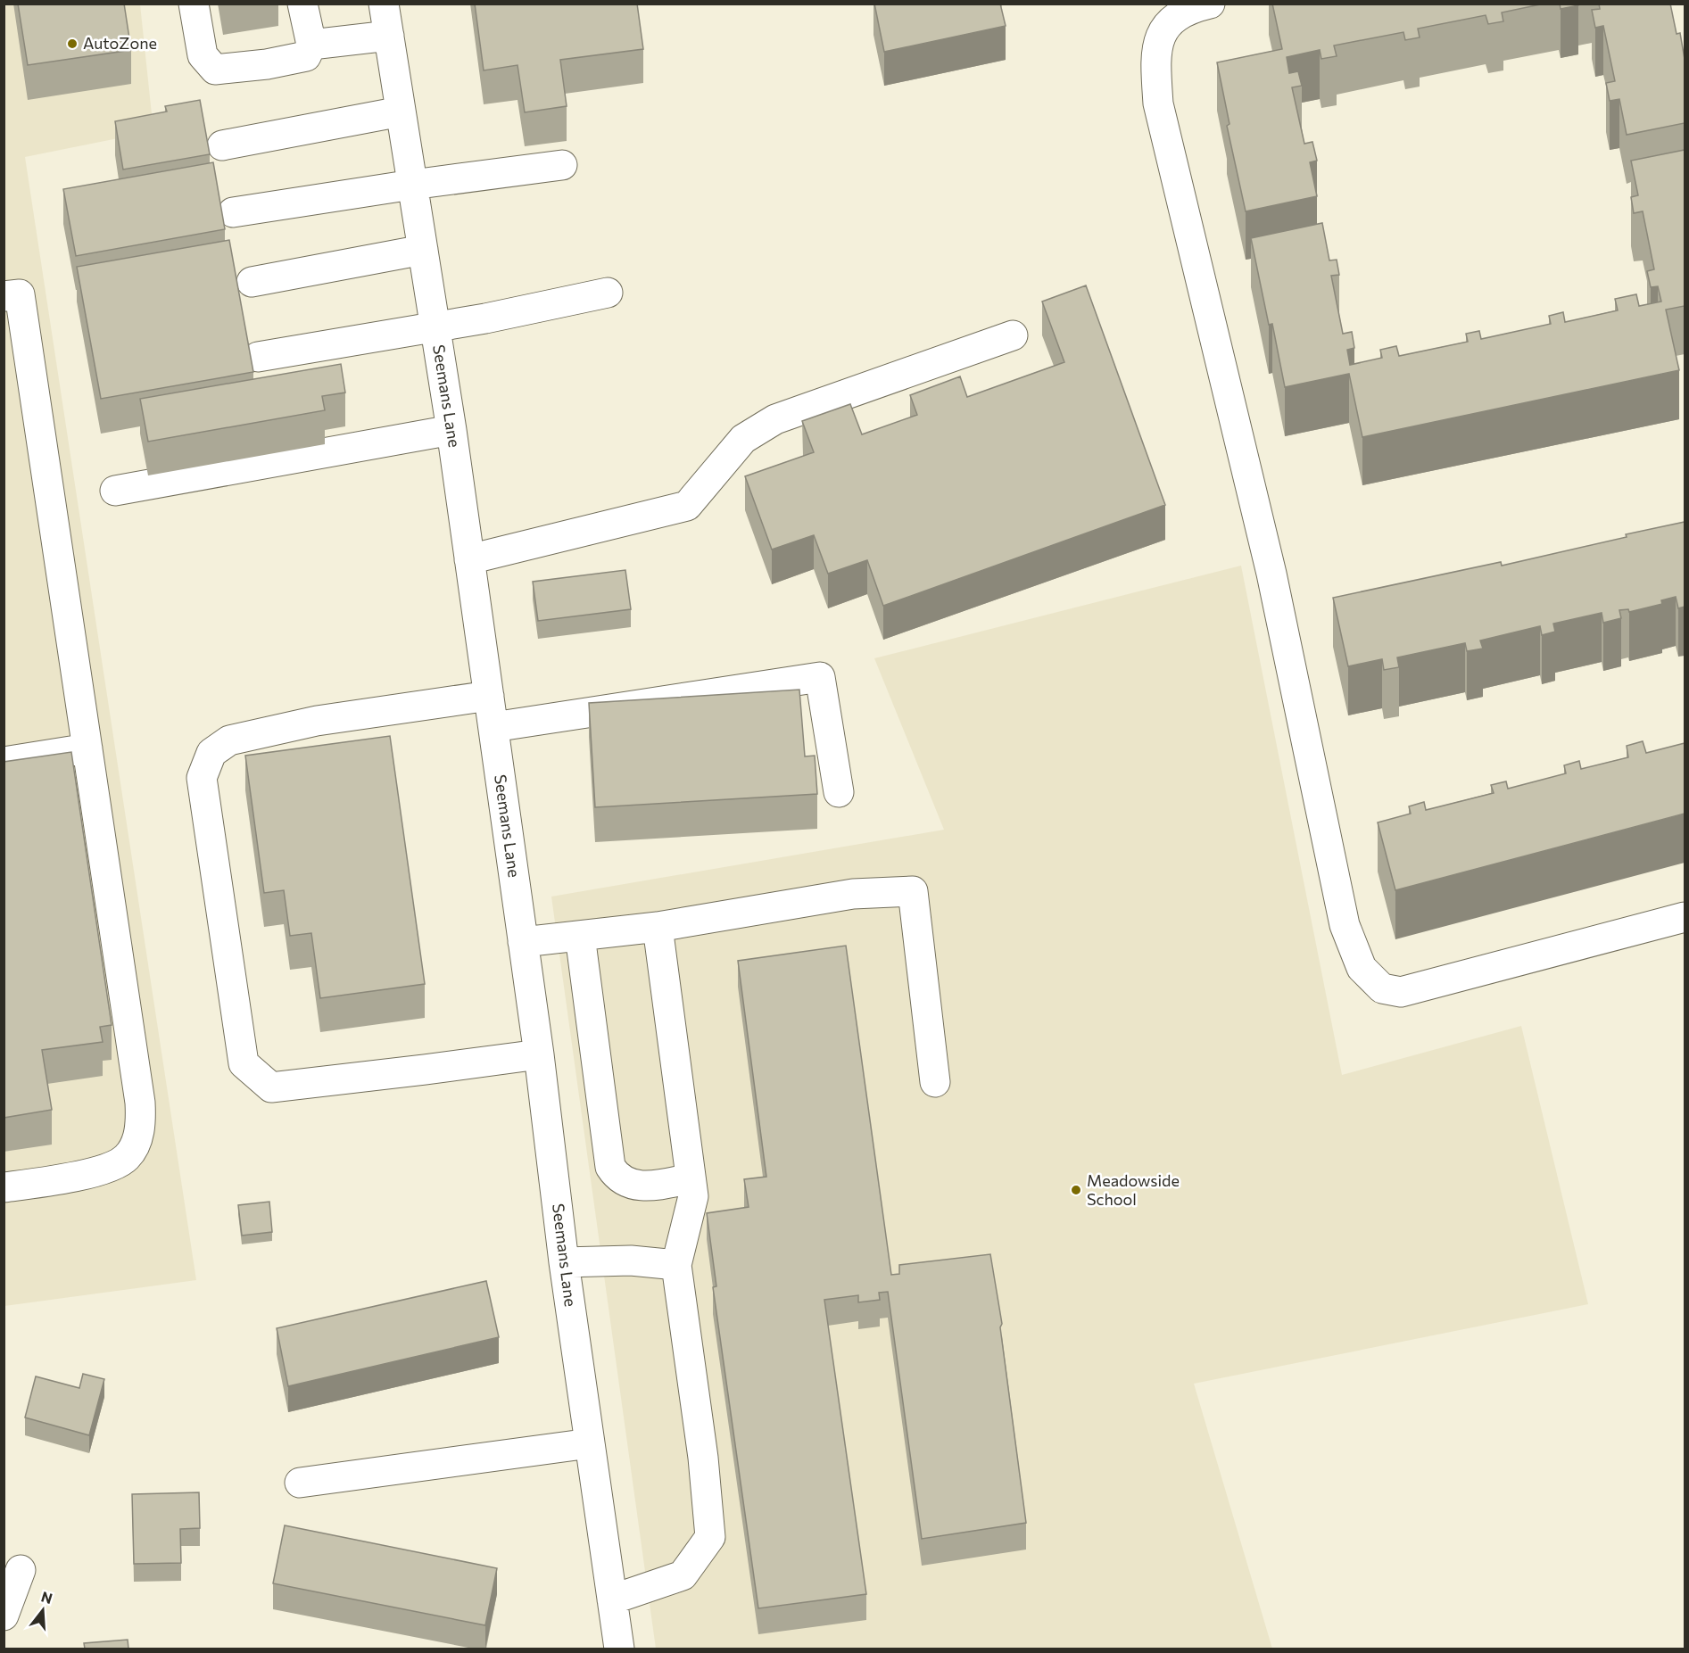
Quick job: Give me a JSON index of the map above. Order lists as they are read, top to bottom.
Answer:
{
  "streets": {
    "street": ["Seemans Lane"]
  },
  "places": ["AutoZone", "Meadowside School"],
  "north": "top"
}
